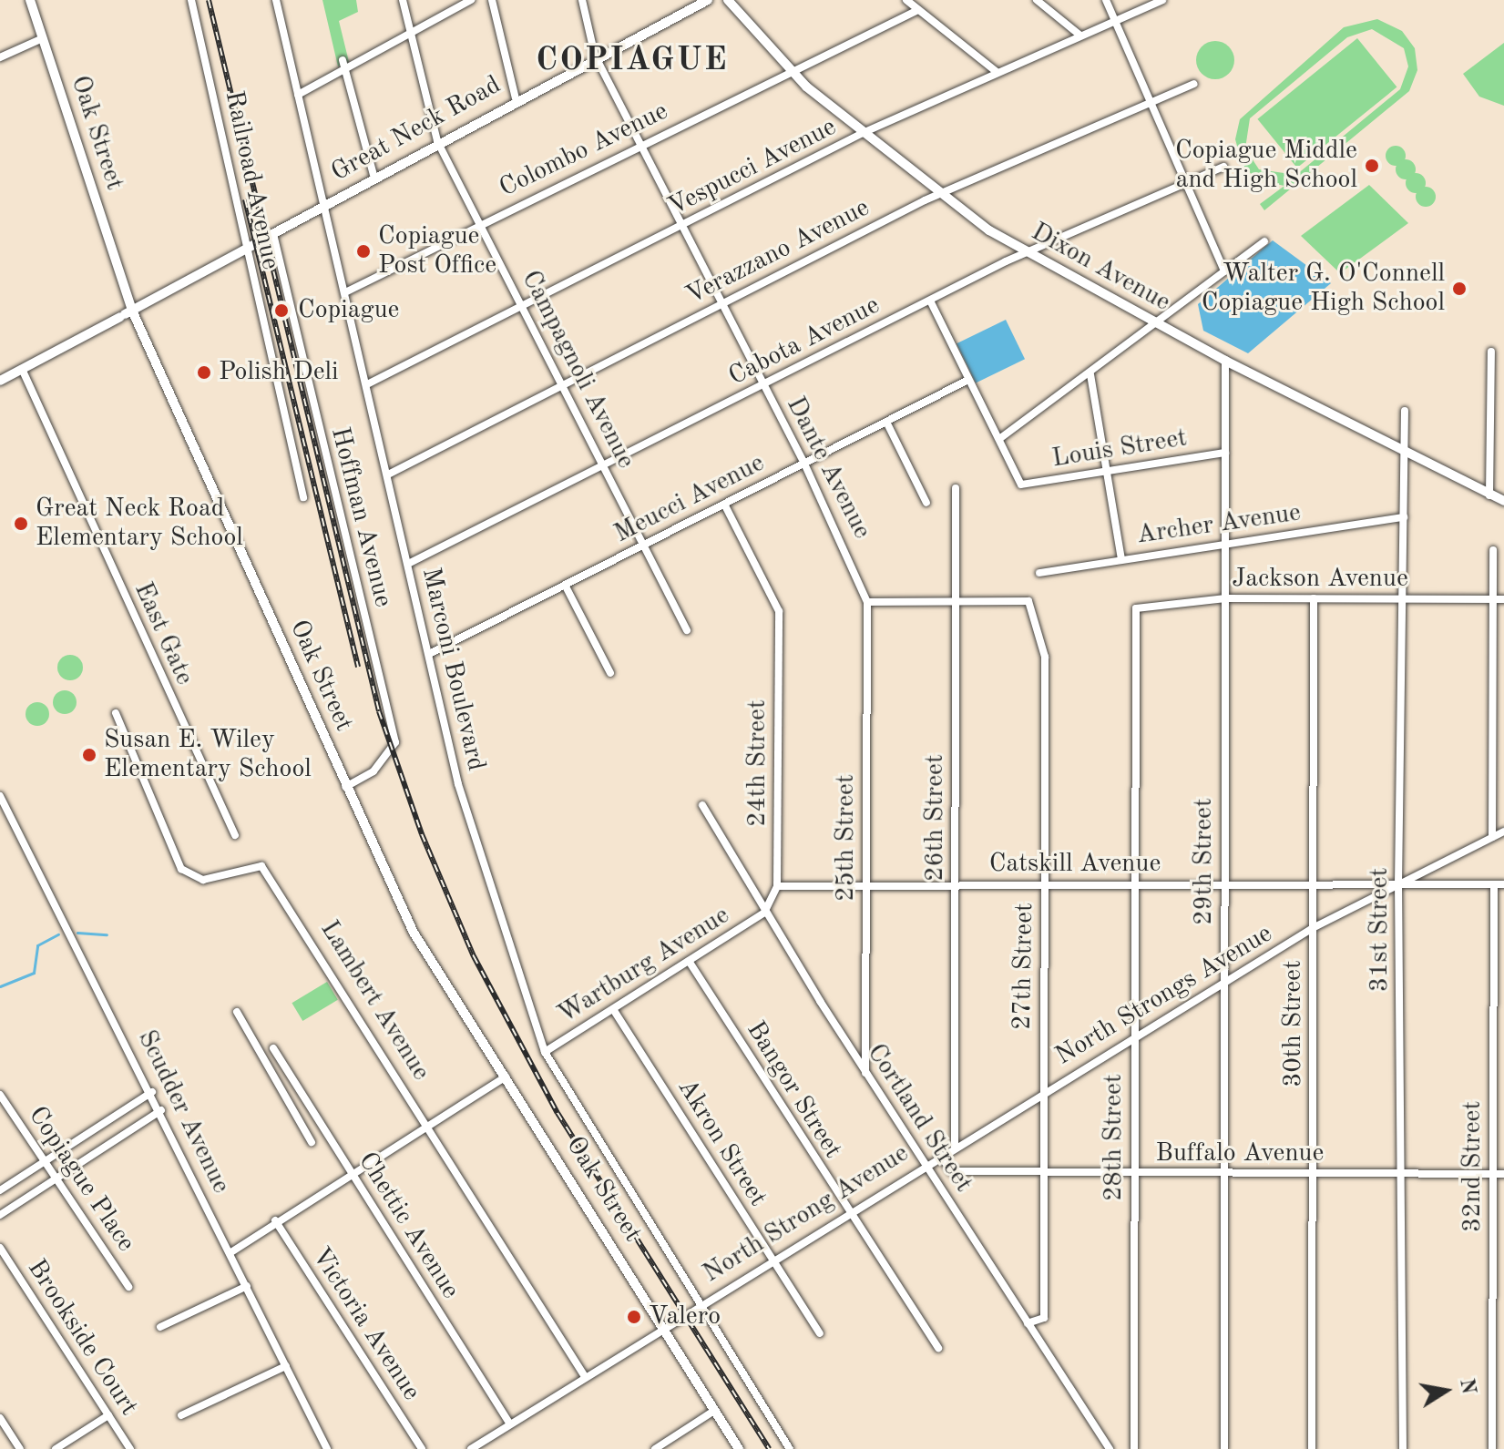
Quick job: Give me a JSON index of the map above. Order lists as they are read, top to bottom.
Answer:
{
  "streets": {
    "main road": ["Great Neck Road", "Oak Street", "Dixon Avenue"],
    "street": [
      "Colombo Avenue",
      "Vespucci Avenue",
      "Railroad Avenue",
      "Verazzano Avenue",
      "Cabota Avenue",
      "Campagnoli Avenue",
      "Louis Street",
      "Dante Avenue",
      "Meucci Avenue",
      "Hoffman Avenue",
      "Archer Avenue",
      "Jackson Avenue",
      "East Gate",
      "Marconi Boulevard",
      "24th Street",
      "26th Street",
      "25th Street",
      "29th Street",
      "Catskill Avenue",
      "31st Street",
      "Wartburg Avenue",
      "27th Street",
      "North Strongs Avenue",
      "Lambert Avenue",
      "30th Street",
      "Bangor Street",
      "Scudder Avenue",
      "Cortland Street",
      "28th Street",
      "Akron Street",
      "Buffalo Avenue",
      "32nd Street",
      "Copiague Place",
      "North Strong Avenue",
      "Chettic Avenue",
      "Victoria Avenue",
      "Brookside Court"
    ]
  },
  "crossings": [
    ["Great Neck Road", "Oak Street"],
    ["Great Neck Road", "Railroad Avenue"],
    ["Great Neck Road", "Campagnoli Avenue"],
    ["Great Neck Road", "Dante Avenue"],
    ["Great Neck Road", "Hoffman Avenue"],
    ["Great Neck Road", "East Gate"],
    ["Great Neck Road", "Marconi Boulevard"],
    ["Oak Street", "Hoffman Avenue"],
    ["Oak Street", "North Strong Avenue"],
    ["Colombo Avenue", "Dixon Avenue"],
    ["Colombo Avenue", "Campagnoli Avenue"],
    ["Colombo Avenue", "Dante Avenue"],
    ["Colombo Avenue", "Marconi Boulevard"],
    ["Vespucci Avenue", "Dixon Avenue"],
    ["Vespucci Avenue", "Campagnoli Avenue"],
    ["Vespucci Avenue", "Dante Avenue"],
    ["Vespucci Avenue", "Marconi Boulevard"],
    ["Verazzano Avenue", "Dixon Avenue"],
    ["Verazzano Avenue", "Campagnoli Avenue"],
    ["Verazzano Avenue", "Dante Avenue"],
    ["Verazzano Avenue", "Marconi Boulevard"],
    ["Dixon Avenue", "Cabota Avenue"],
    ["Dixon Avenue", "29th Street"],
    ["Dixon Avenue", "31st Street"],
    ["Cabota Avenue", "Campagnoli Avenue"],
    ["Cabota Avenue", "Dante Avenue"],
    ["Cabota Avenue", "Marconi Boulevard"],
    ["Campagnoli Avenue", "Meucci Avenue"],
    ["Louis Street", "29th Street"],
    ["Dante Avenue", "Meucci Avenue"],
    ["Dante Avenue", "25th Street"],
    ["Meucci Avenue", "Marconi Boulevard"],
    ["Meucci Avenue", "24th Street"],
    ["Archer Avenue", "29th Street"],
    ["Archer Avenue", "31st Street"],
    ["Jackson Avenue", "29th Street"],
    ["Jackson Avenue", "31st Street"],
    ["Jackson Avenue", "30th Street"],
    ["Jackson Avenue", "28th Street"],
    ["Marconi Boulevard", "Wartburg Avenue"],
    ["Marconi Boulevard", "North Strong Avenue"],
    ["24th Street", "Catskill Avenue"],
    ["24th Street", "Wartburg Avenue"],
    ["24th Street", "Cortland Street"],
    ["26th Street", "Catskill Avenue"],
    ["26th Street", "27th Street"],
    ["26th Street", "North Strongs Avenue"],
    ["26th Street", "North Strong Avenue"],
    ["25th Street", "Catskill Avenue"],
    ["25th Street", "Cortland Street"],
    ["29th Street", "Catskill Avenue"],
    ["29th Street", "North Strongs Avenue"],
    ["29th Street", "Buffalo Avenue"],
    ["Catskill Avenue", "31st Street"],
    ["Catskill Avenue", "27th Street"],
    ["Catskill Avenue", "North Strongs Avenue"],
    ["Catskill Avenue", "30th Street"],
    ["Catskill Avenue", "28th Street"],
    ["Catskill Avenue", "32nd Street"],
    ["31st Street", "North Strongs Avenue"],
    ["31st Street", "Buffalo Avenue"],
    ["Wartburg Avenue", "Bangor Street"],
    ["Wartburg Avenue", "Cortland Street"],
    ["Wartburg Avenue", "Akron Street"],
    ["27th Street", "North Strongs Avenue"],
    ["27th Street", "Cortland Street"],
    ["27th Street", "Buffalo Avenue"],
    ["North Strongs Avenue", "30th Street"],
    ["North Strongs Avenue", "28th Street"],
    ["North Strongs Avenue", "North Strong Avenue"],
    ["Lambert Avenue", "North Strong Avenue"],
    ["30th Street", "Buffalo Avenue"],
    ["Bangor Street", "North Strong Avenue"],
    ["Cortland Street", "North Strong Avenue"],
    ["28th Street", "Buffalo Avenue"],
    ["Akron Street", "North Strong Avenue"],
    ["Buffalo Avenue", "32nd Street"],
    ["Buffalo Avenue", "North Strong Avenue"],
    ["North Strong Avenue", "Chettic Avenue"]
  ],
  "districts": ["COPIAGUE"],
  "places": [
    "Copiague Middle and High School",
    "Copiague Post Office",
    "Walter G. O'Connell Copiague High School",
    "Copiague",
    "Polish Deli",
    "Great Neck Road Elementary School",
    "Susan E. Wiley Elementary School",
    "Valero"
  ],
  "north": "right"
}
